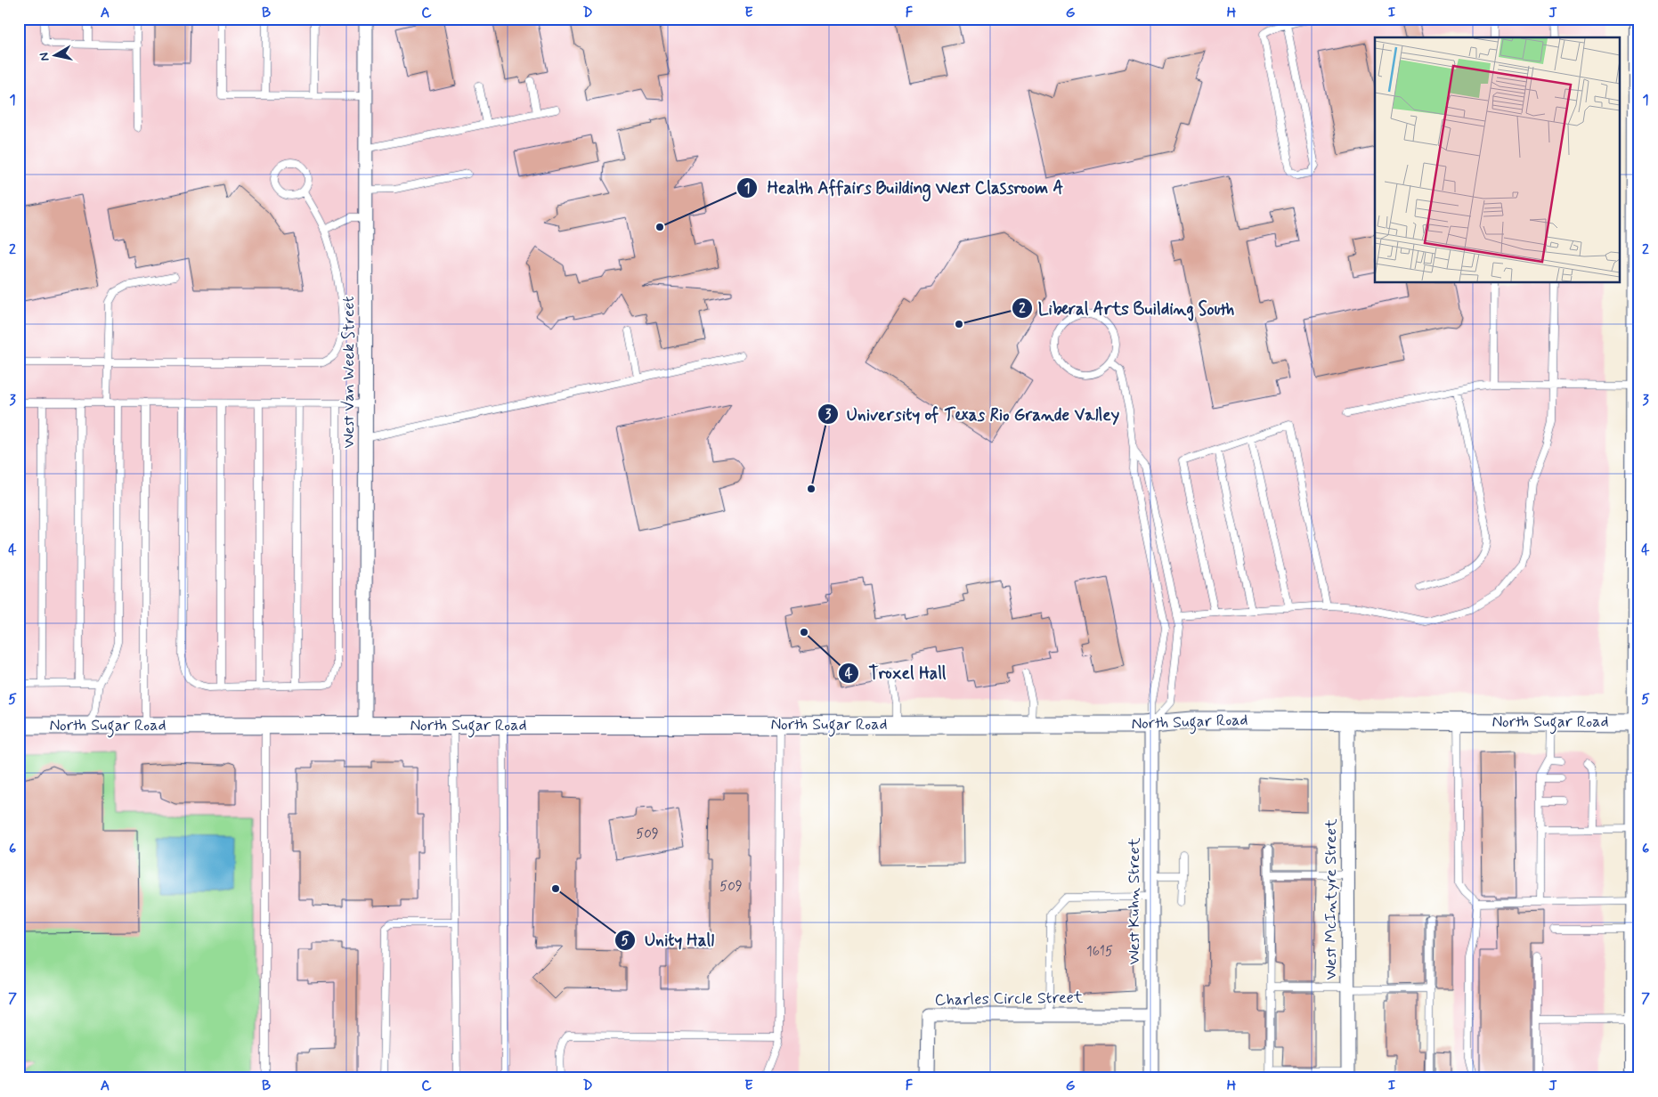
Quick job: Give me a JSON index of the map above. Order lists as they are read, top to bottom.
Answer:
{
  "streets": {
    "street": [
      "West Van Week Street",
      "North Sugar Road",
      "West McIntyre Street",
      "West Kuhn Street",
      "Charles Circle Street"
    ]
  },
  "crossings": [
    ["West Van Week Street", "North Sugar Road"],
    ["North Sugar Road", "West McIntyre Street"],
    ["North Sugar Road", "West Kuhn Street"],
    ["West Kuhn Street", "Charles Circle Street"]
  ],
  "places": [
    "Health Affairs Building West Classroom A",
    "Liberal Arts Building South",
    "University of Texas Rio Grande Valley",
    "Troxel Hall",
    "Unity Hall"
  ],
  "house_numbers": ["509", "509", "1615"],
  "north": "left",
  "grid": {
    "columns": [
      "A",
      "B",
      "C",
      "D",
      "E",
      "F",
      "G",
      "H",
      "I",
      "J"
    ],
    "rows": [
      "1",
      "2",
      "3",
      "4",
      "5",
      "6",
      "7"
    ]
  }
}
